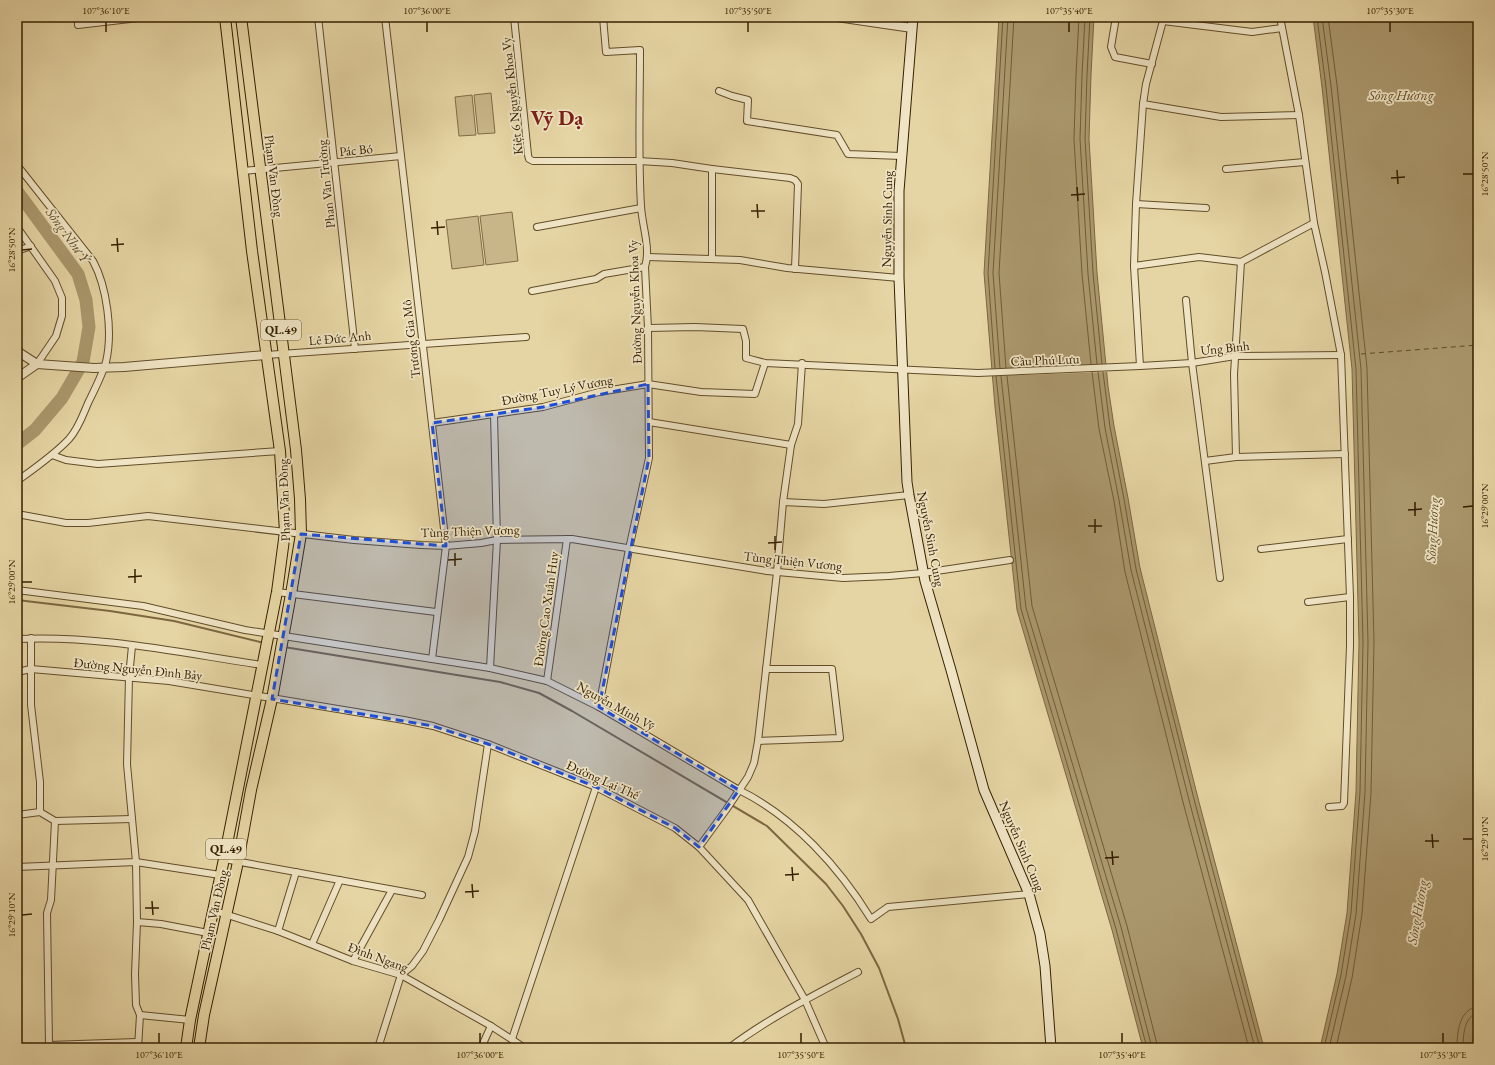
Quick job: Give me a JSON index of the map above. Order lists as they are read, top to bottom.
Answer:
{
  "streets": {
    "main road": ["Phạm Văn Đồng", "Nguyễn Sinh Cung", "QL.49"],
    "street": [
      "Kiệt 6 Nguyễn Khoa Vy",
      "Pác Bó",
      "Phan Văn Trường",
      "Đường Nguyễn Khoa Vy",
      "Lê Đức Anh",
      "Trương Gia Mô",
      "Ưng Bình",
      "Cầu Phú Lưu",
      "Đường Tuy Lý Vương",
      "Tùng Thiện Vương",
      "Đường Cao Xuân Huy",
      "Đường Nguyễn Đình Bảy",
      "Nguyễn Minh Vỹ",
      "Đường Lại Thế",
      "Đình Ngang"
    ]
  },
  "crossings": [
    ["Kiệt 6 Nguyễn Khoa Vy", "Đường Nguyễn Khoa Vy"],
    ["Pác Bó", "Phạm Văn Đồng"],
    ["Pác Bó", "Phan Văn Trường"],
    ["Pác Bó", "Trương Gia Mô"],
    ["Phạm Văn Đồng", "Lê Đức Anh"],
    ["Phạm Văn Đồng", "Tùng Thiện Vương"],
    ["Phạm Văn Đồng", "Đường Nguyễn Đình Bảy"],
    ["Phạm Văn Đồng", "Nguyễn Minh Vỹ"],
    ["Phạm Văn Đồng", "Đường Lại Thế"],
    ["Phạm Văn Đồng", "Đình Ngang"],
    ["Phan Văn Trường", "Lê Đức Anh"],
    ["Nguyễn Sinh Cung", "Cầu Phú Lưu"],
    ["Nguyễn Sinh Cung", "Tùng Thiện Vương"],
    ["Nguyễn Sinh Cung", "Nguyễn Minh Vỹ"],
    ["Đường Nguyễn Khoa Vy", "Đường Tuy Lý Vương"],
    ["Đường Nguyễn Khoa Vy", "Tùng Thiện Vương"],
    ["Đường Nguyễn Khoa Vy", "Nguyễn Minh Vỹ"],
    ["Lê Đức Anh", "Trương Gia Mô"],
    ["Trương Gia Mô", "Đường Tuy Lý Vương"],
    ["Trương Gia Mô", "Tùng Thiện Vương"],
    ["Trương Gia Mô", "Nguyễn Minh Vỹ"],
    ["Ưng Bình", "Cầu Phú Lưu"],
    ["Tùng Thiện Vương", "Đường Cao Xuân Huy"],
    ["Đường Cao Xuân Huy", "Nguyễn Minh Vỹ"],
    ["Đường Nguyễn Đình Bảy", "Đường Lại Thế"]
  ],
  "districts": ["Vỹ Dạ"],
  "water": ["Sông Hương", "Sông Như Ý"],
  "coordinates": [
    "107°36'10\"E",
    "107°36'00\"E",
    "107°35'50\"E",
    "107°35'40\"E",
    "107°35'30\"E",
    "16°28'50\"N",
    "16°29'00\"N",
    "16°29'10\"N"
  ]
}
